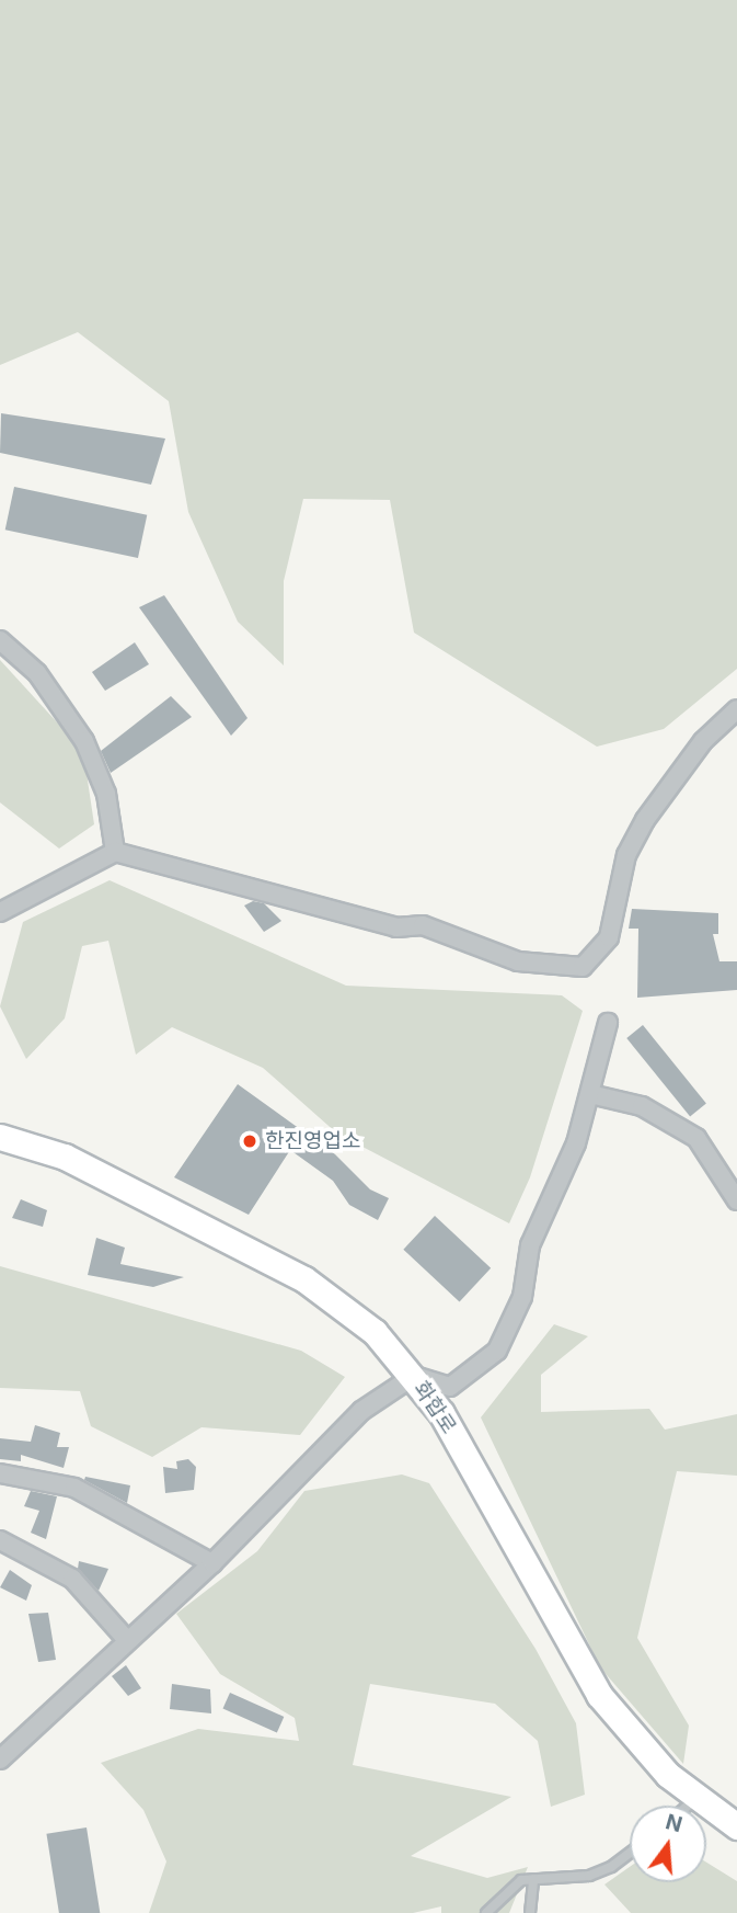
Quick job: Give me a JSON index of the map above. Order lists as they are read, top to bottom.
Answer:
{
  "streets": {
    "main road": ["화합로"]
  },
  "places": ["한진영업소"],
  "north": "top"
}
